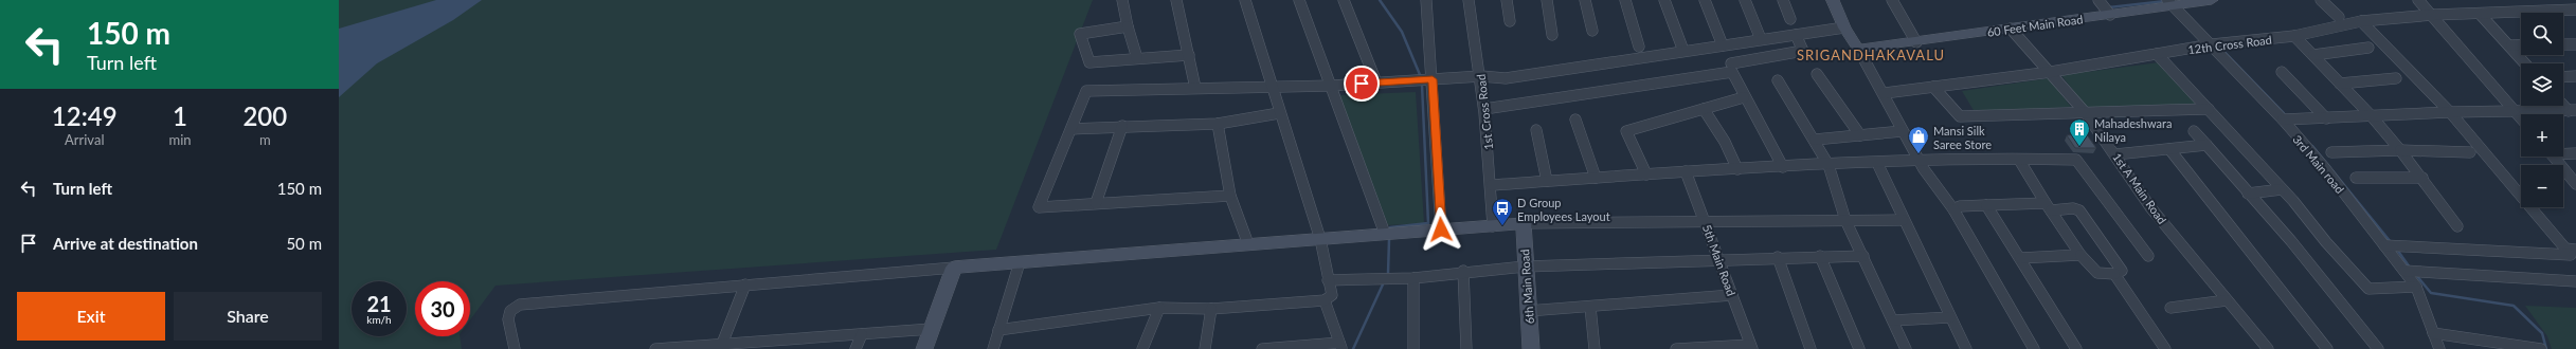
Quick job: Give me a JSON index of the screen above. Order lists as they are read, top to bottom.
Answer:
{
  "streets": {
    "street": [
      "60 Feet Main Road",
      "12th Cross Road",
      "1st Cross Road",
      "3rd Main road",
      "1st A Main Road",
      "5th Main Road",
      "6th Main Road"
    ]
  },
  "crossings": [
    ["60 Feet Main Road", "3rd Main road"],
    ["60 Feet Main Road", "1st A Main Road"],
    ["12th Cross Road", "3rd Main road"],
    ["12th Cross Road", "1st A Main Road"]
  ],
  "districts": ["SRIGANDHAKAVALU"],
  "places": {
    "building": ["Mahadeshwara Nilaya"],
    "shop": ["Mansi Silk Saree Store"],
    "bus stop": ["D Group Employees Layout"]
  },
  "page": {
    "turn": ["150 m", "Turn left"],
    "map_buttons": ["+", "−"],
    "eta": [
      "12:49",
      "Arrival",
      "1",
      "min",
      "200",
      "m"
    ],
    "list": [
      {
        "name": "Turn left",
        "value": "150 m"
      },
      {
        "name": "Arrive at destination",
        "value": "50 m"
      }
    ],
    "speed": "21 km/h",
    "limit": "30",
    "buttons": ["Exit", "Share"]
  }
}
